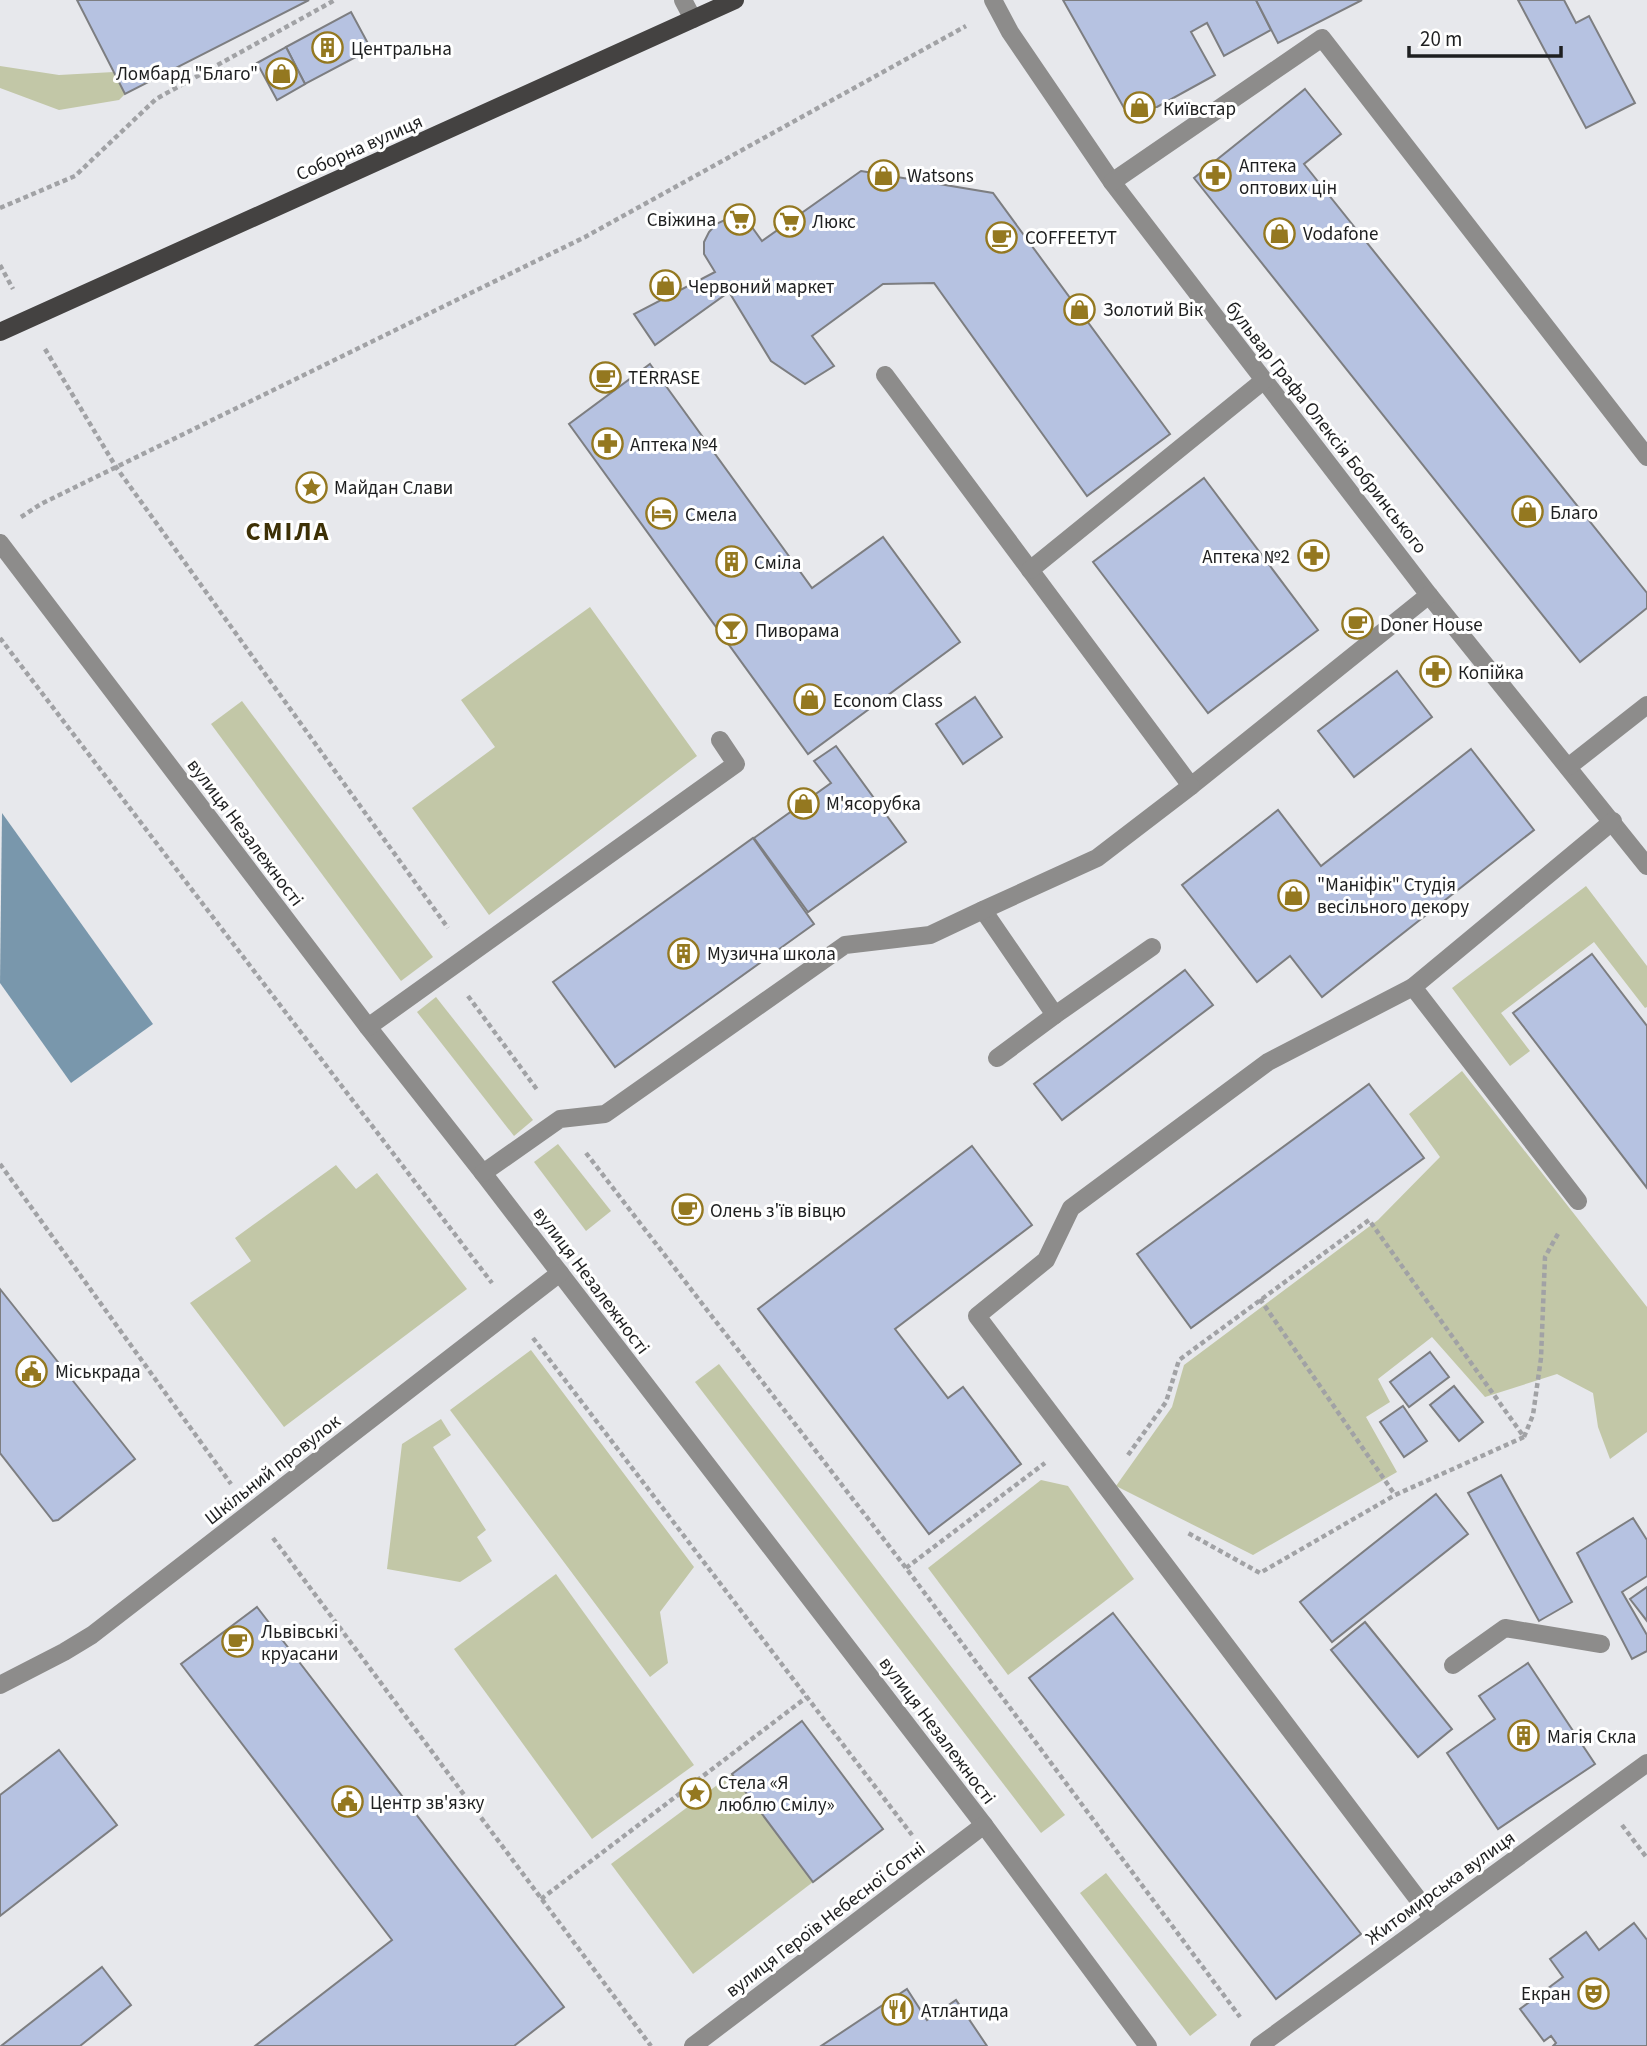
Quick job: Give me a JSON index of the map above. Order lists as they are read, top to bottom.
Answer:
{
  "streets": {
    "main road": ["Соборна вулиця"],
    "street": [
      "бульвар Графа Олексія Бобринського",
      "вулиця Незалежності",
      "Шкільний провулок",
      "Житомирська вулиця",
      "вулиця Героїв Небесної Сотні"
    ]
  },
  "crossings": [
    ["вулиця Незалежності", "Шкільний провулок"],
    ["вулиця Незалежності", "вулиця Героїв Небесної Сотні"]
  ],
  "districts": ["СМІЛА"],
  "places": {
    "building": [
      "Центральна",
      "Сміла",
      "Музична школа",
      "Магія Скла"
    ],
    "shop": [
      "Ломбард \"Благо\"",
      "Київстар",
      "Watsons",
      "Vodafone",
      "Червоний маркет",
      "Золотий Вік",
      "Благо",
      "Econom Class",
      "М'ясорубка",
      "\"Маніфік\" Студія весільного декору"
    ],
    "pharmacy": [
      "Аптека оптових цін",
      "Аптека №4",
      "Аптека №2",
      "Копiйка"
    ],
    "supermarket": ["Свіжина", "Люкс"],
    "cafe": [
      "COFFEEТУТ",
      "TERRASE",
      "Doner House",
      "Олень з'їв вівцю",
      "Львівські круасани"
    ],
    "place": ["Майдан Слави", "Стела «Я люблю Смілу»"],
    "hotel": ["Смела"],
    "bar": ["Пиворама"],
    "public building": ["Міськрада", "Центр зв'язку"],
    "theatre": ["Екран"],
    "restaurant": ["Атлантида"]
  },
  "scale_bar": "20 m"
}
